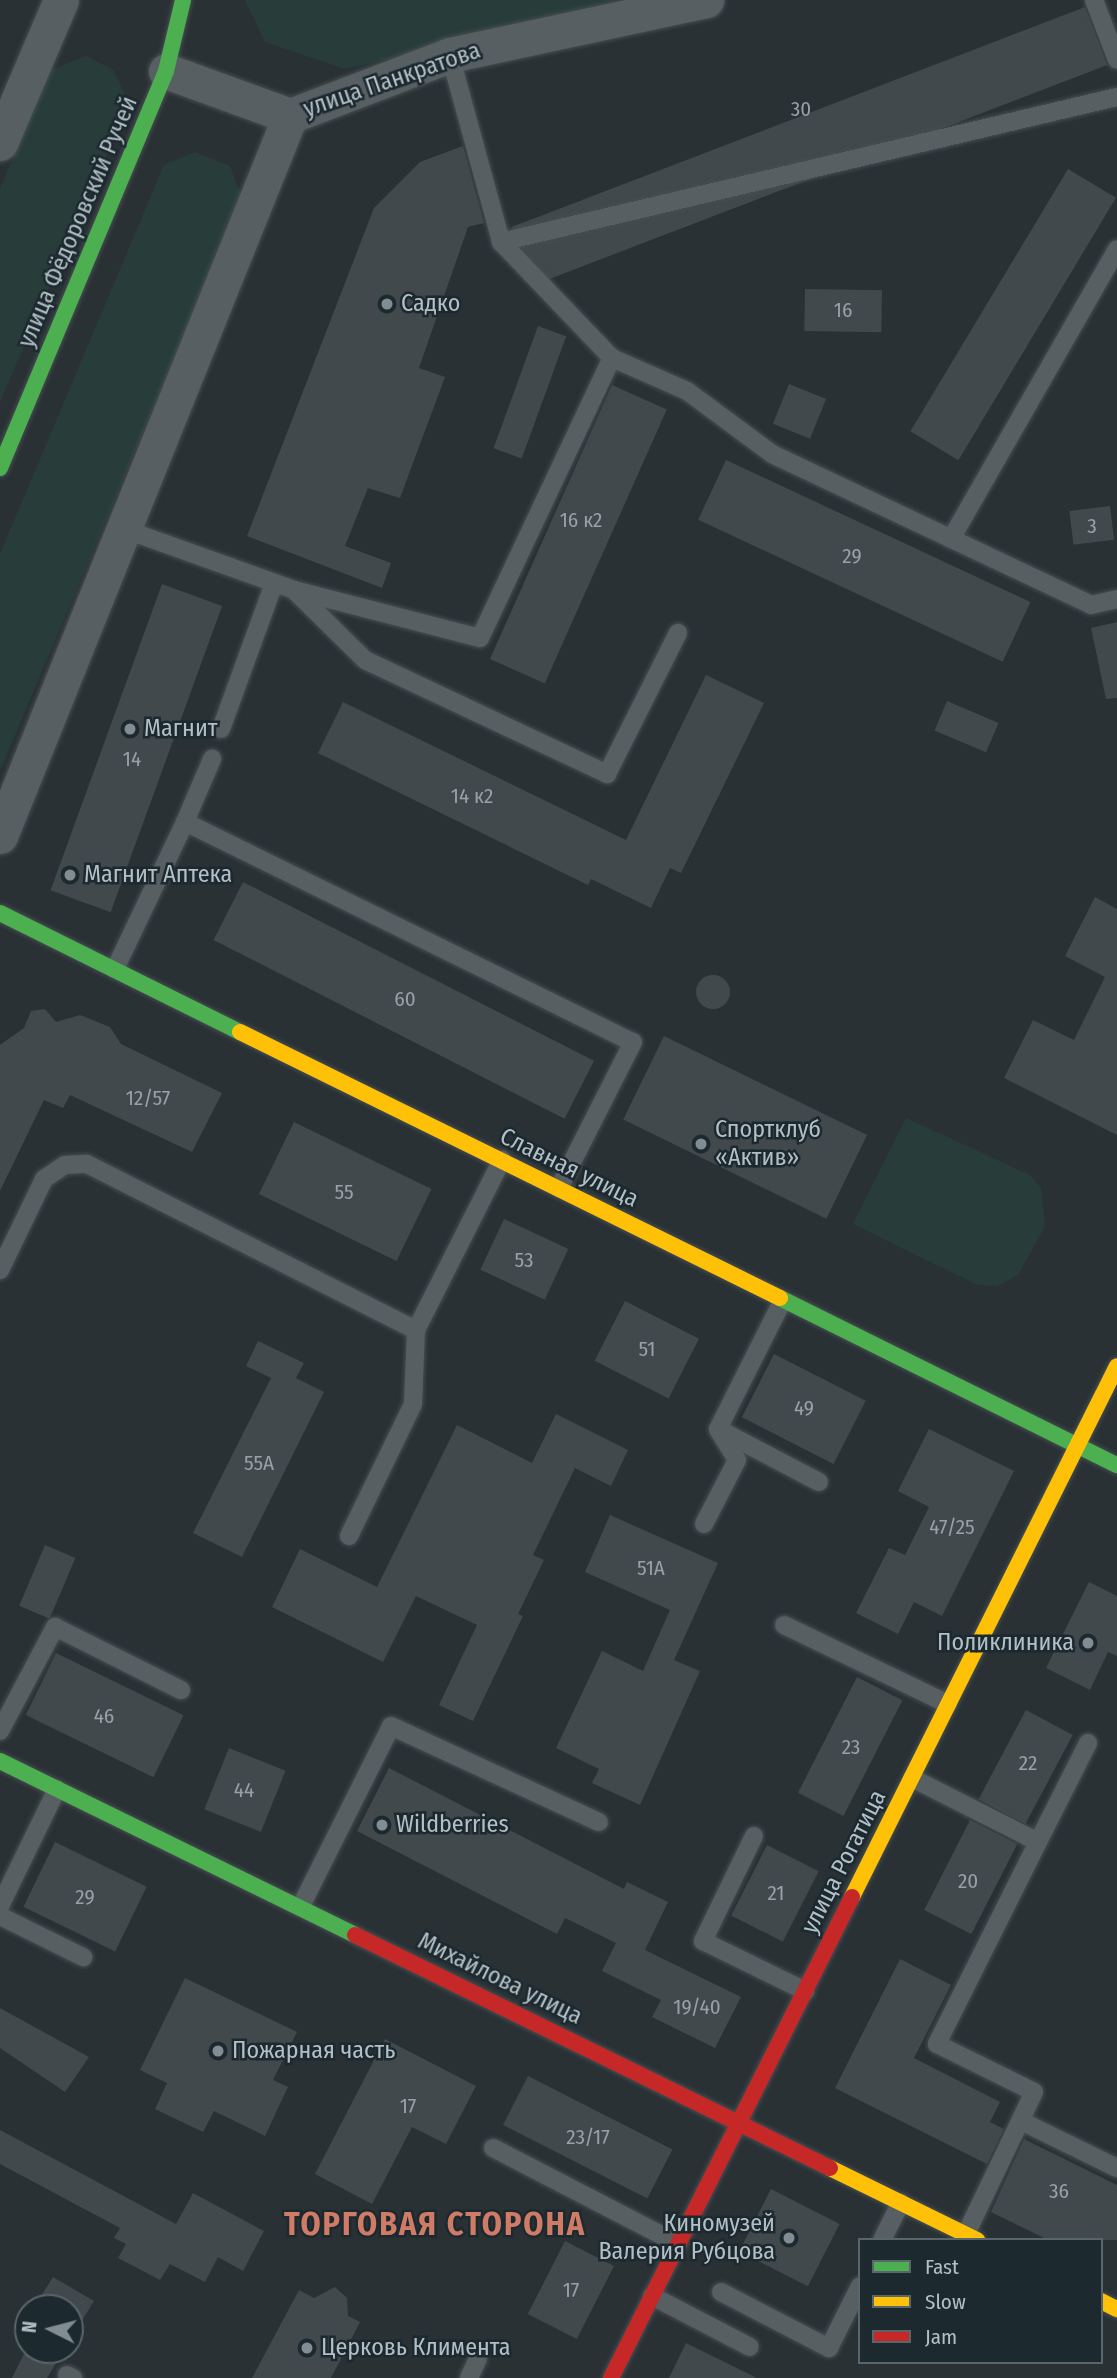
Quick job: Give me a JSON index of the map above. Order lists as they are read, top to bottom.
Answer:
{
  "streets": {
    "street": [
      "улица Панкратова",
      "улица Фёдоровский Ручей",
      "Славная улица",
      "улица Рогатица",
      "Михайлова улица"
    ]
  },
  "crossings": [
    ["улица Панкратова", "улица Фёдоровский Ручей"],
    ["Славная улица", "улица Рогатица"],
    ["улица Рогатица", "Михайлова улица"]
  ],
  "districts": ["ТОРГОВАЯ СТОРОНА"],
  "places": [
    "Садко",
    "Магнит",
    "Магнит Аптека",
    "Спортклуб «Актив»",
    "Поликлиника",
    "Wildberries",
    "Пожарная часть",
    "Киномузей Валерия Рубцова",
    "Церковь Климента"
  ],
  "house_numbers": [
    "30",
    "16",
    "16 к2",
    "3",
    "29",
    "14",
    "14 к2",
    "60",
    "12/57",
    "55",
    "53",
    "51",
    "49",
    "55А",
    "47/25",
    "51А",
    "46",
    "23",
    "22",
    "44",
    "20",
    "21",
    "29",
    "19/40",
    "17",
    "23/17",
    "36",
    "17"
  ],
  "legend": ["Fast", "Slow", "Jam"],
  "north": "left"
}
